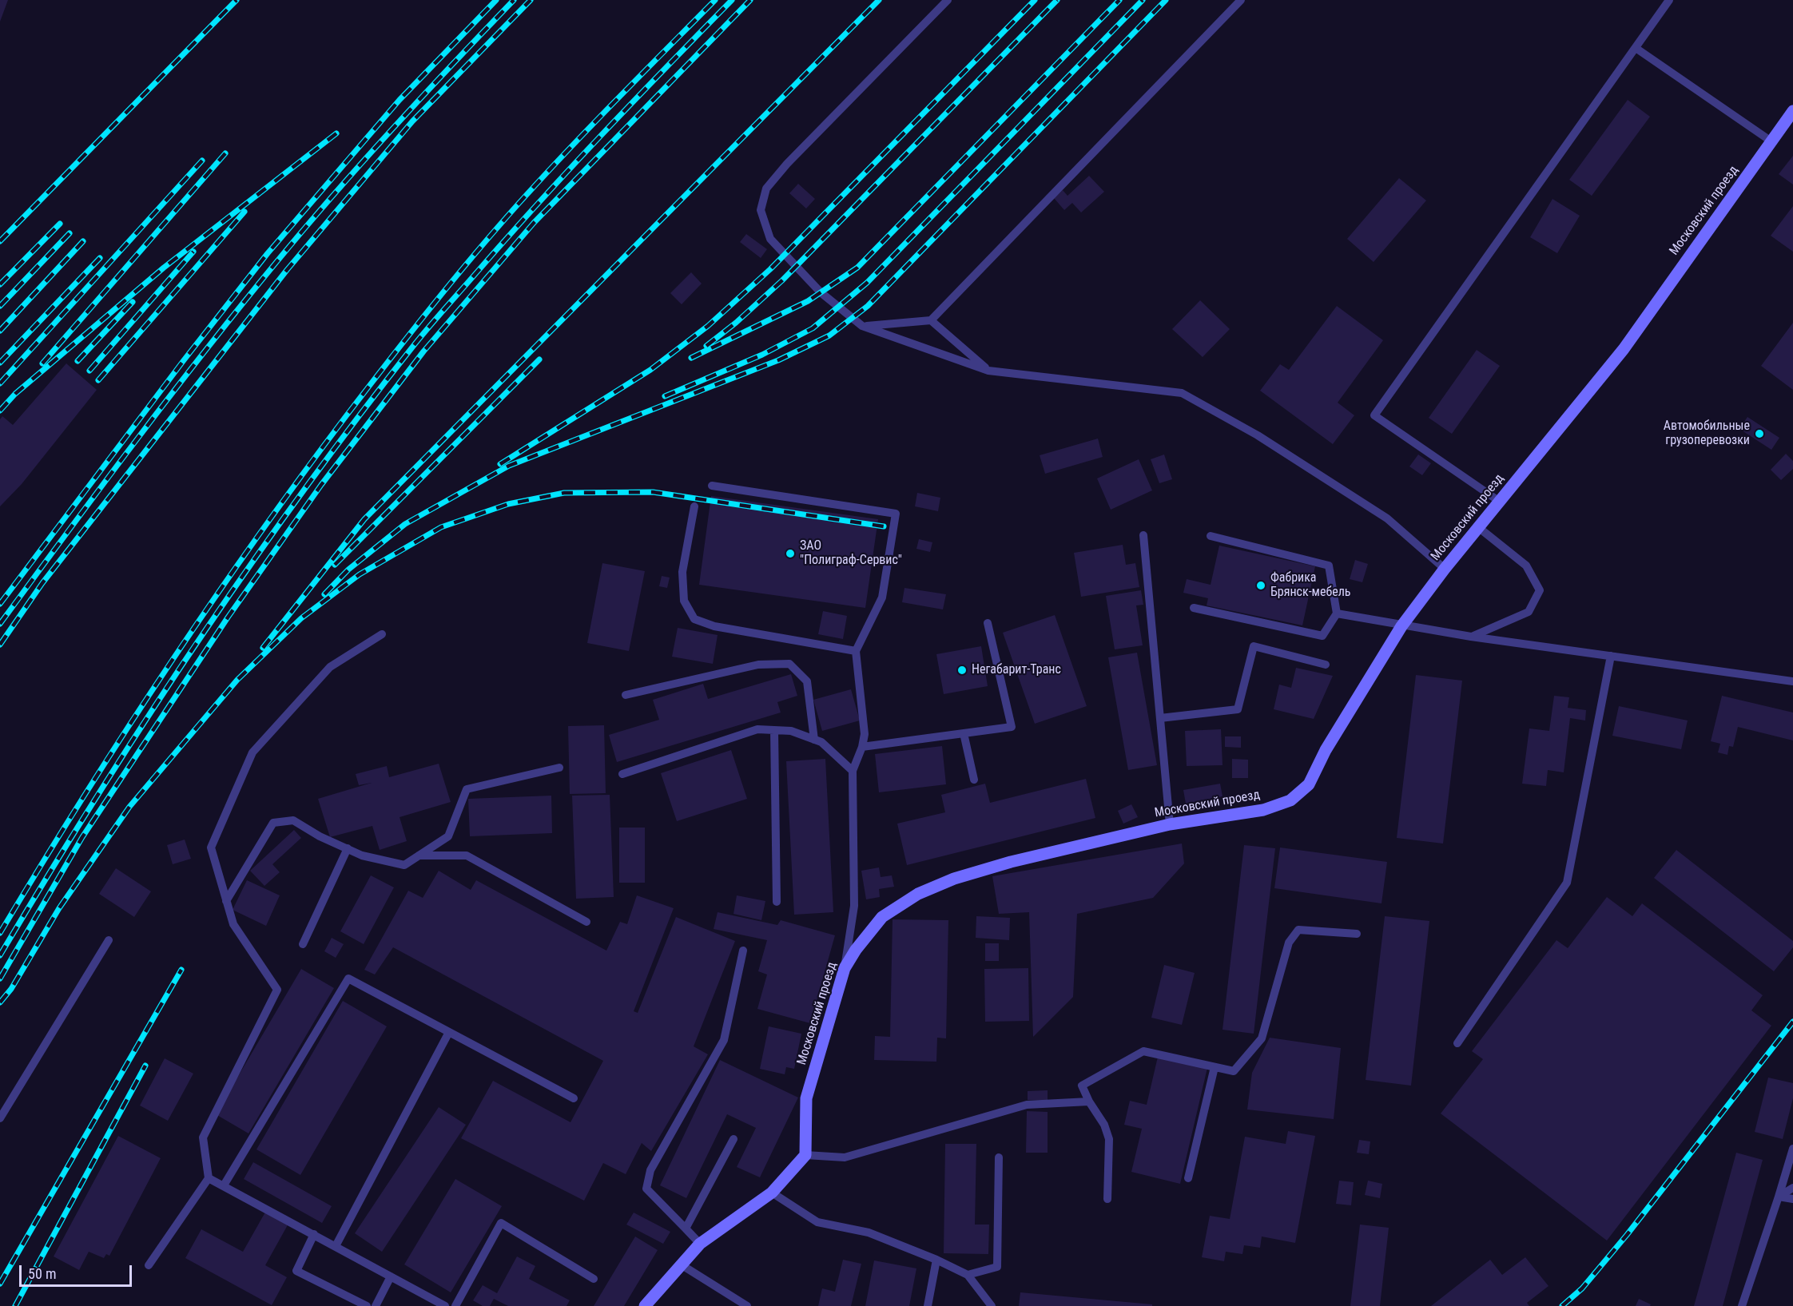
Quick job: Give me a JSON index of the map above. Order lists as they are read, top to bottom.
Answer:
{
  "streets": {
    "street": ["Московский проезд"]
  },
  "places": [
    "Автомобильные грузоперевозки",
    "ЗАО \"Полиграф-Сервис\"",
    "Фабрика Брянск-мебель",
    "Негабарит-Транс"
  ],
  "scale_bar": "50 m"
}
